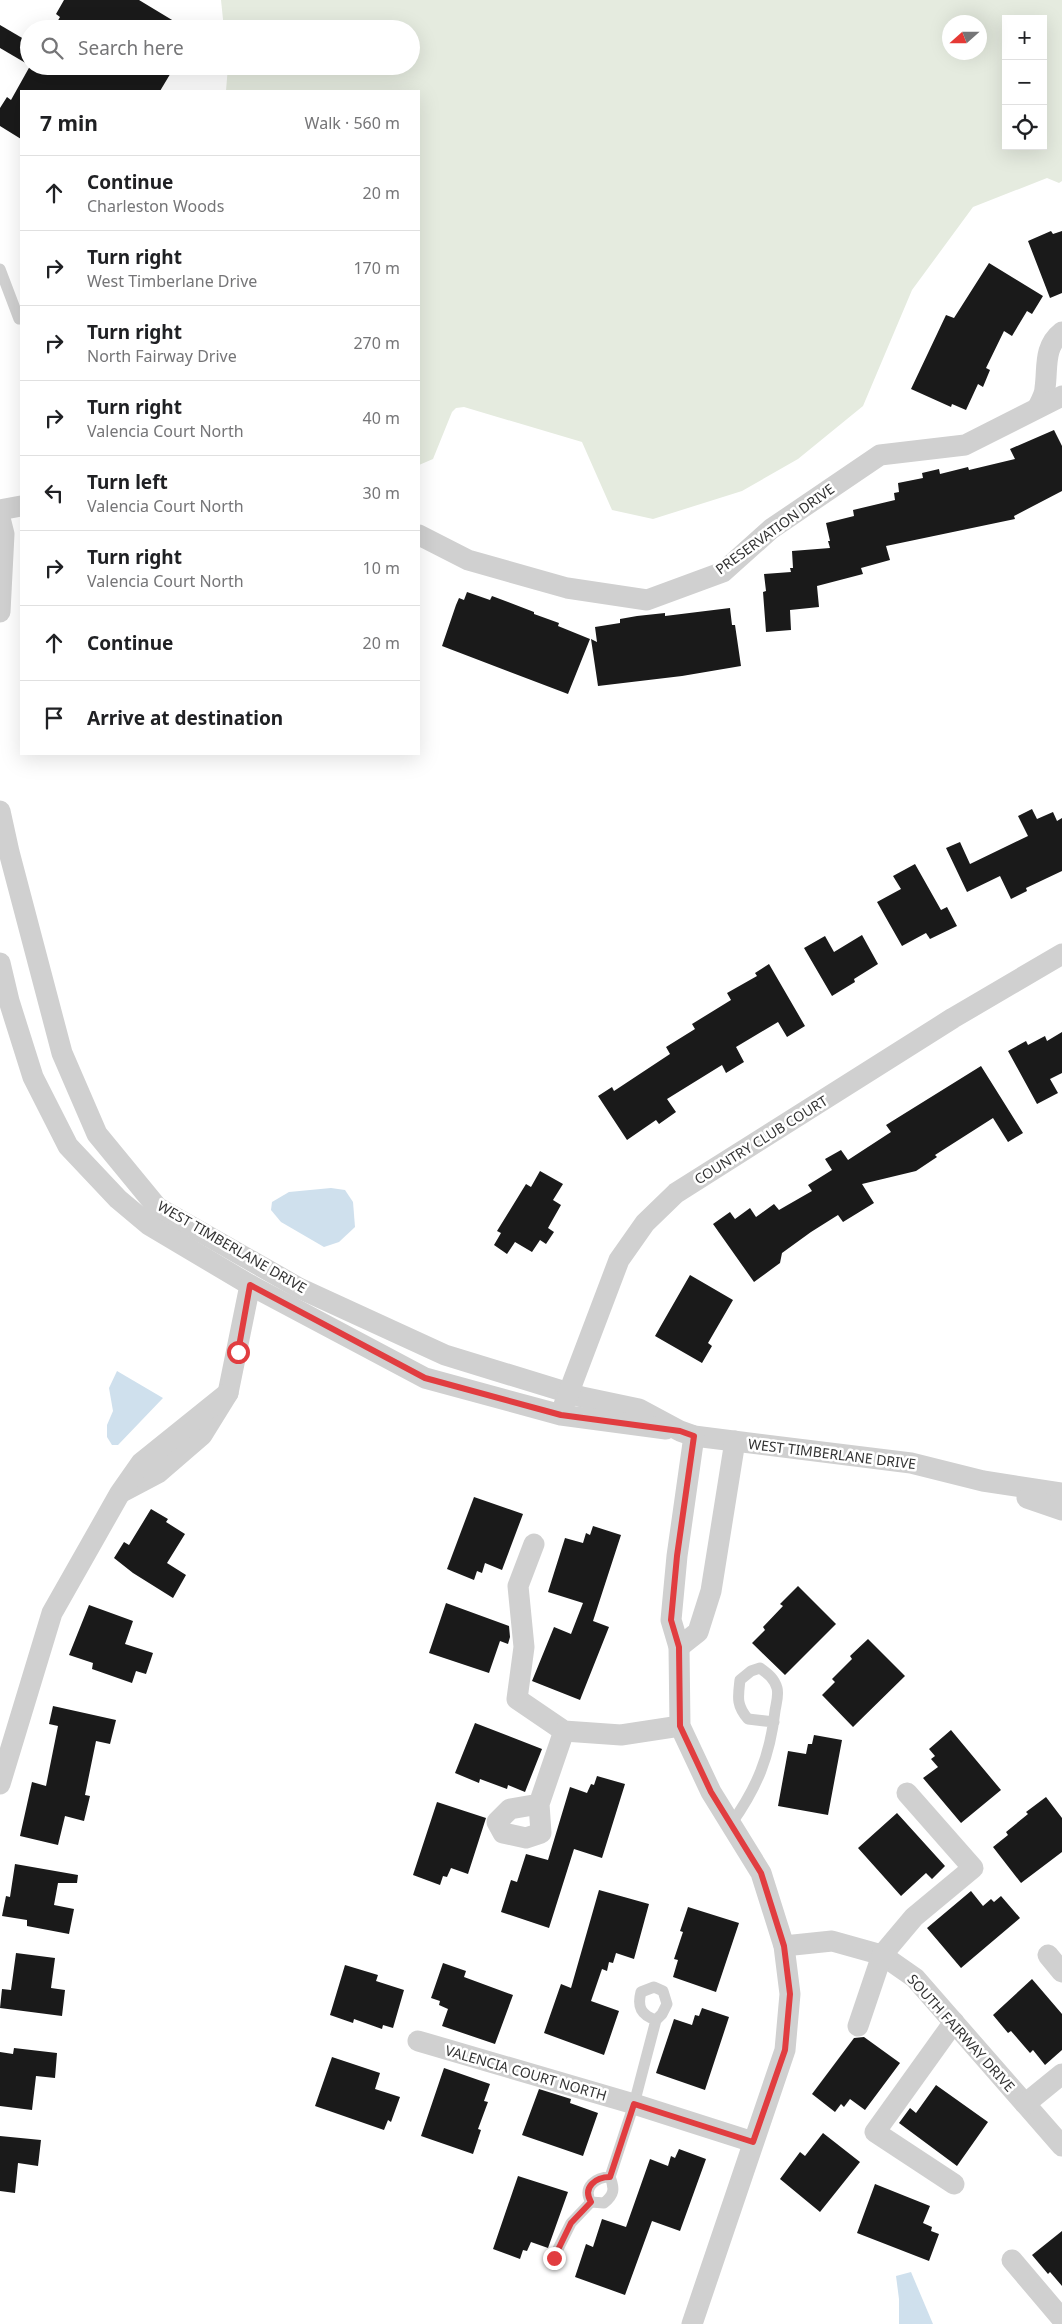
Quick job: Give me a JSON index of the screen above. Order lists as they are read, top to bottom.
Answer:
{
  "streets": {
    "street": [
      "PRESERVATION DRIVE",
      "COUNTRY CLUB COURT",
      "WEST TIMBERLANE DRIVE",
      "SOUTH FAIRWAY DRIVE",
      "VALENCIA COURT NORTH"
    ]
  },
  "crossings": [
    ["COUNTRY CLUB COURT", "WEST TIMBERLANE DRIVE"]
  ],
  "north": "left",
  "page": {
    "map_buttons": ["+", "−"],
    "search": "Search here",
    "heading": ["7 min", "Walk · 560 m"],
    "list": [
      ["Continue", "Charleston Woods", "20 m"],
      ["Turn right", "West Timberlane Drive", "170 m"],
      ["Turn right", "North Fairway Drive", "270 m"],
      ["Turn right", "Valencia Court North", "40 m"],
      ["Turn left", "Valencia Court North", "30 m"],
      ["Turn right", "Valencia Court North", "10 m"],
      ["Continue", "20 m"],
      "Arrive at destination"
    ]
  }
}
